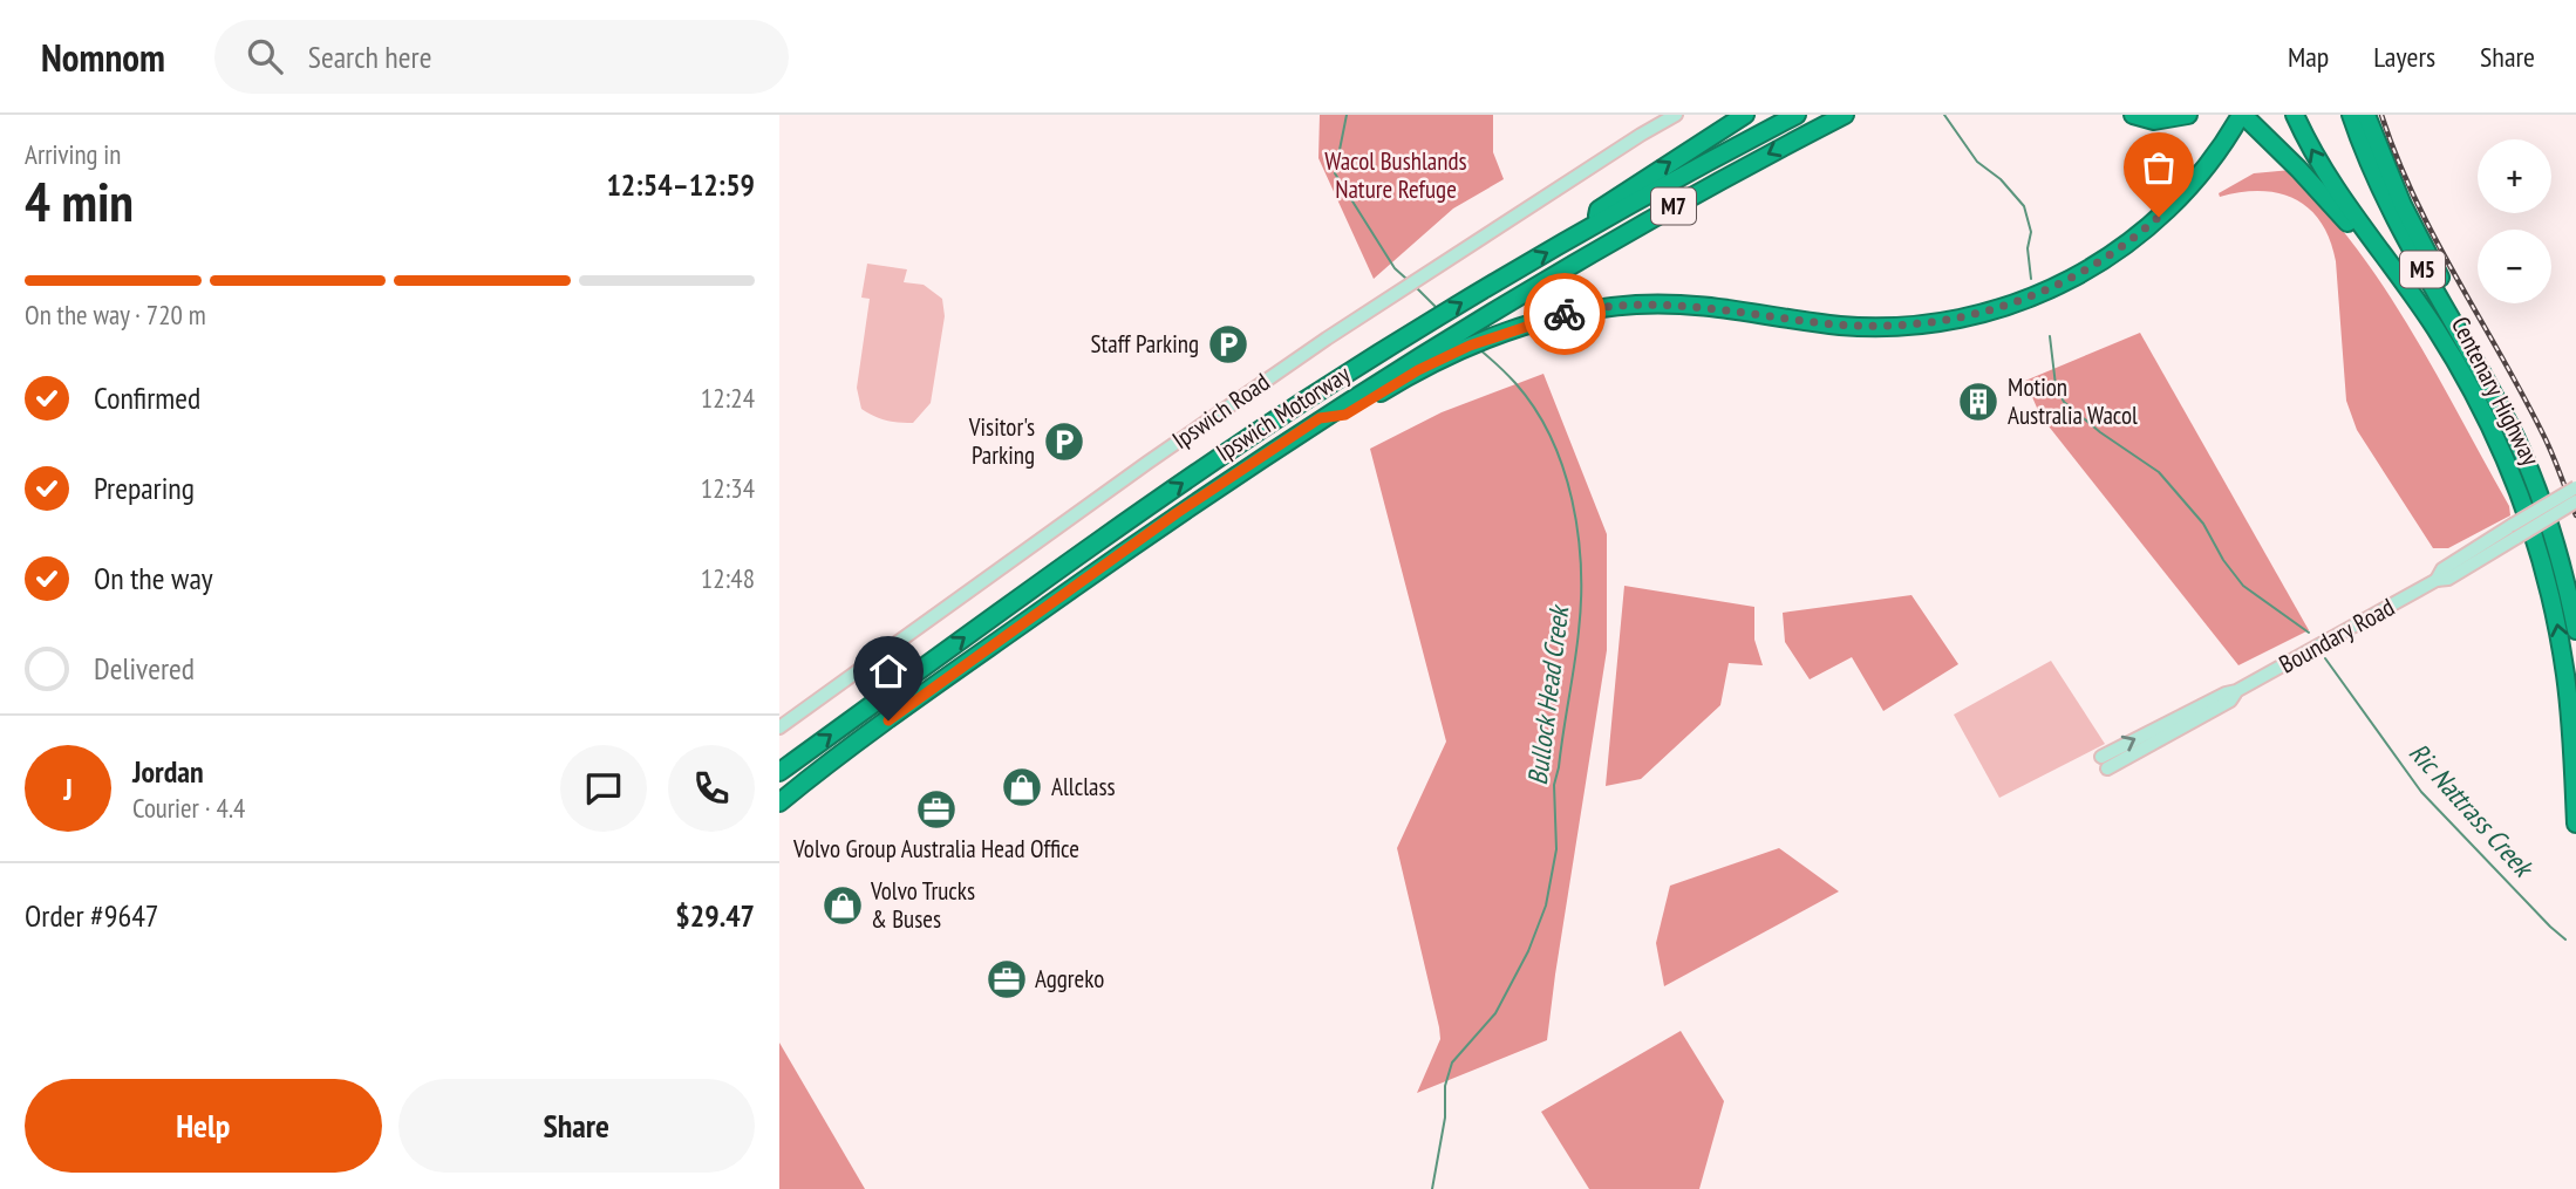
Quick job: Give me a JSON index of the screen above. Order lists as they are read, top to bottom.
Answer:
{
  "streets": {
    "highway": [
      "M7",
      "M5",
      "Centenary Highway",
      "Ipswich Motorway"
    ],
    "street": ["Ipswich Road", "Boundary Road"]
  },
  "crossings": [
    ["M7", "Ipswich Motorway"]
  ],
  "water": ["Bullock Head Creek", "Ric Nattrass Creek"],
  "parks": ["Wacol Bushlands Nature Refuge"],
  "places": {
    "parking": ["Staff Parking", "Visitor's Parking"],
    "building": ["Motion Australia Wacol"],
    "shop": ["Allclass", "Volvo Trucks & Buses"],
    "office": ["Volvo Group Australia Head Office", "Aggreko"]
  },
  "page": {
    "header": "Nomnom",
    "search": "Search here",
    "nav": ["Map", "Layers", "Share"],
    "heading": ["4 min", "Arriving in", "12:54–12:59"],
    "panel": [
      "Jordan",
      "Courier · 4.4",
      "Order #9647",
      "$29.47"
    ],
    "map_buttons": ["+", "−"],
    "bar": "On the way · 720 m",
    "list": [
      ["Confirmed", "12:24"],
      ["Preparing", "12:34"],
      ["On the way", "12:48"],
      "Delivered"
    ],
    "round": "J",
    "buttons": ["Help", "Share"]
  }
}
